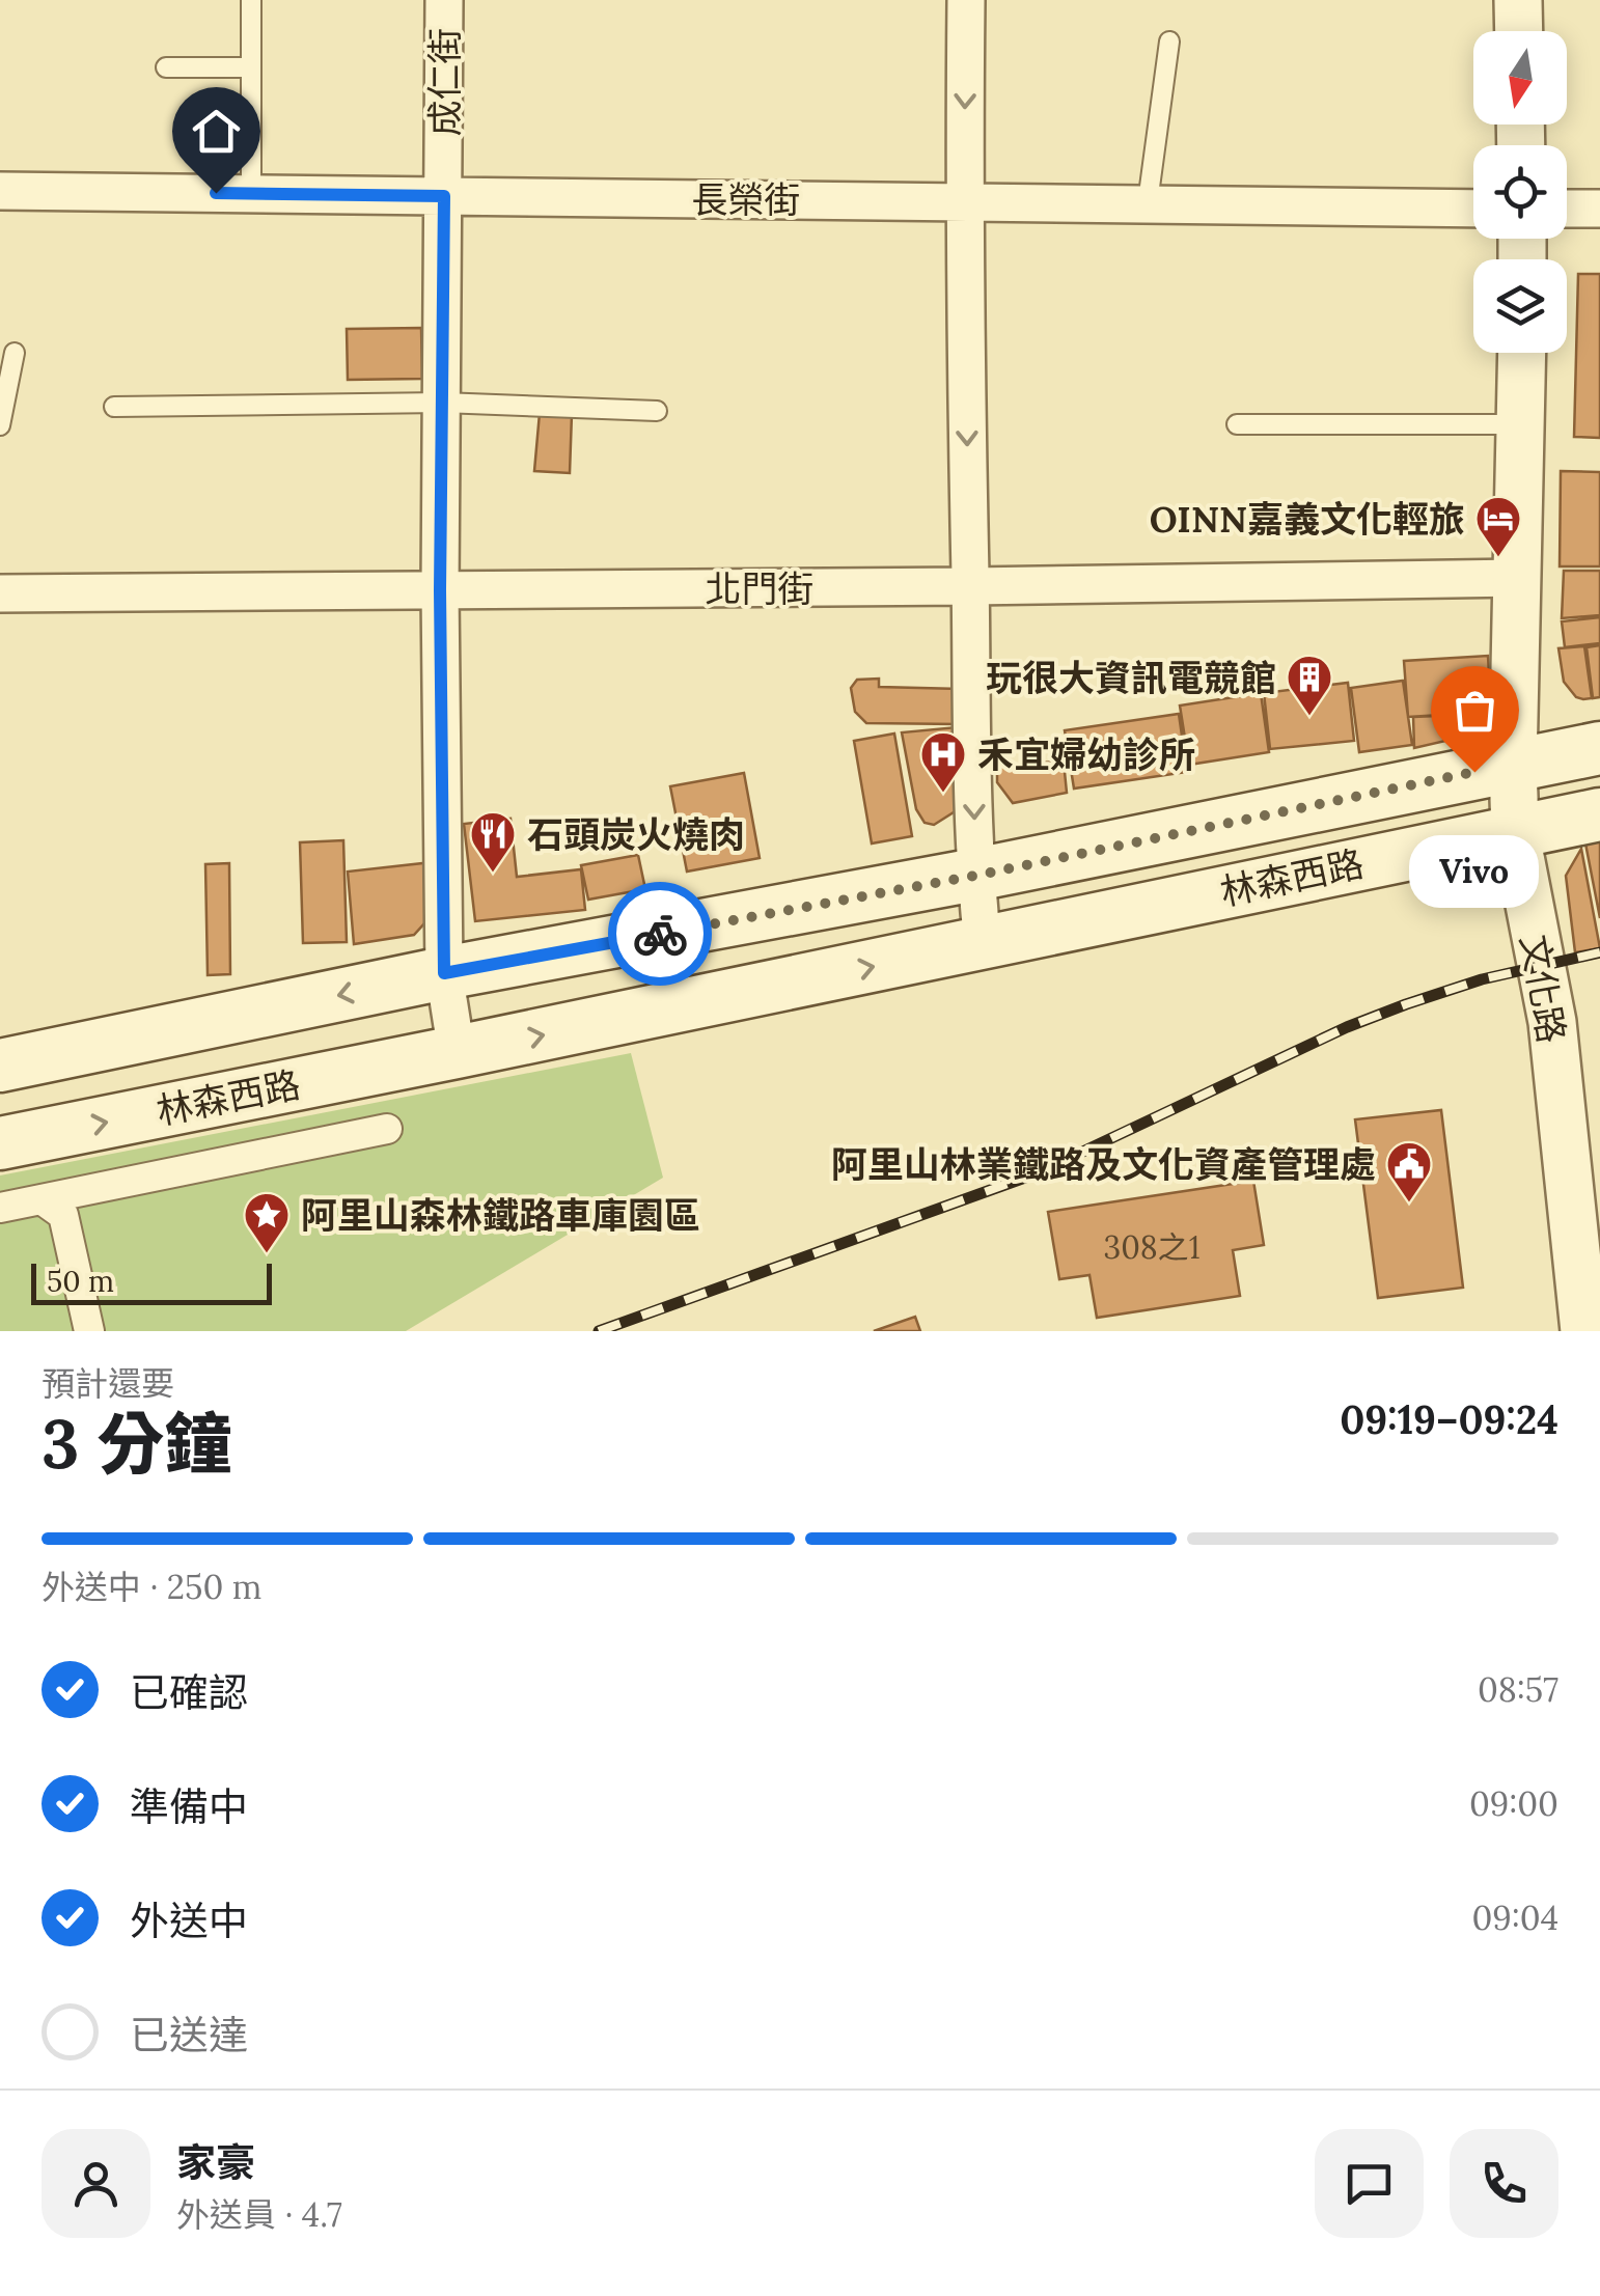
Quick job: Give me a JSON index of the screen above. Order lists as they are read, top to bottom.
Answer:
{
  "streets": {
    "main road": ["林森西路"],
    "street": [
      "成仁街",
      "長榮街",
      "北門街",
      "文化路"
    ]
  },
  "crossings": [
    ["成仁街", "長榮街"],
    ["成仁街", "北門街"],
    ["成仁街", "林森西路"],
    ["北門街", "文化路"],
    ["林森西路", "文化路"]
  ],
  "places": {
    "hotel": ["OINN嘉義文化輕旅"],
    "building": ["玩很大資訊電競館"],
    "other": ["Vivo"],
    "hospital": ["禾宜婦幼診所"],
    "restaurant": ["石頭炭火燒肉"],
    "public building": ["阿里山林業鐵路及文化資產管理處"],
    "place": ["阿里山森林鐵路車庫園區"]
  },
  "house_numbers": ["308之1"],
  "scale_bar": "50 m",
  "north": "bottom",
  "page": {
    "bubble": "Vivo",
    "scale": "50 m",
    "heading": ["3 分鐘", "預計還要", "09:19–09:24"],
    "panel": ["家豪", "外送員 · 4.7"],
    "bar": "外送中 · 250 m",
    "list": [
      ["已確認", "08:57"],
      ["準備中", "09:00"],
      ["外送中", "09:04"],
      "已送達"
    ]
  }
}
